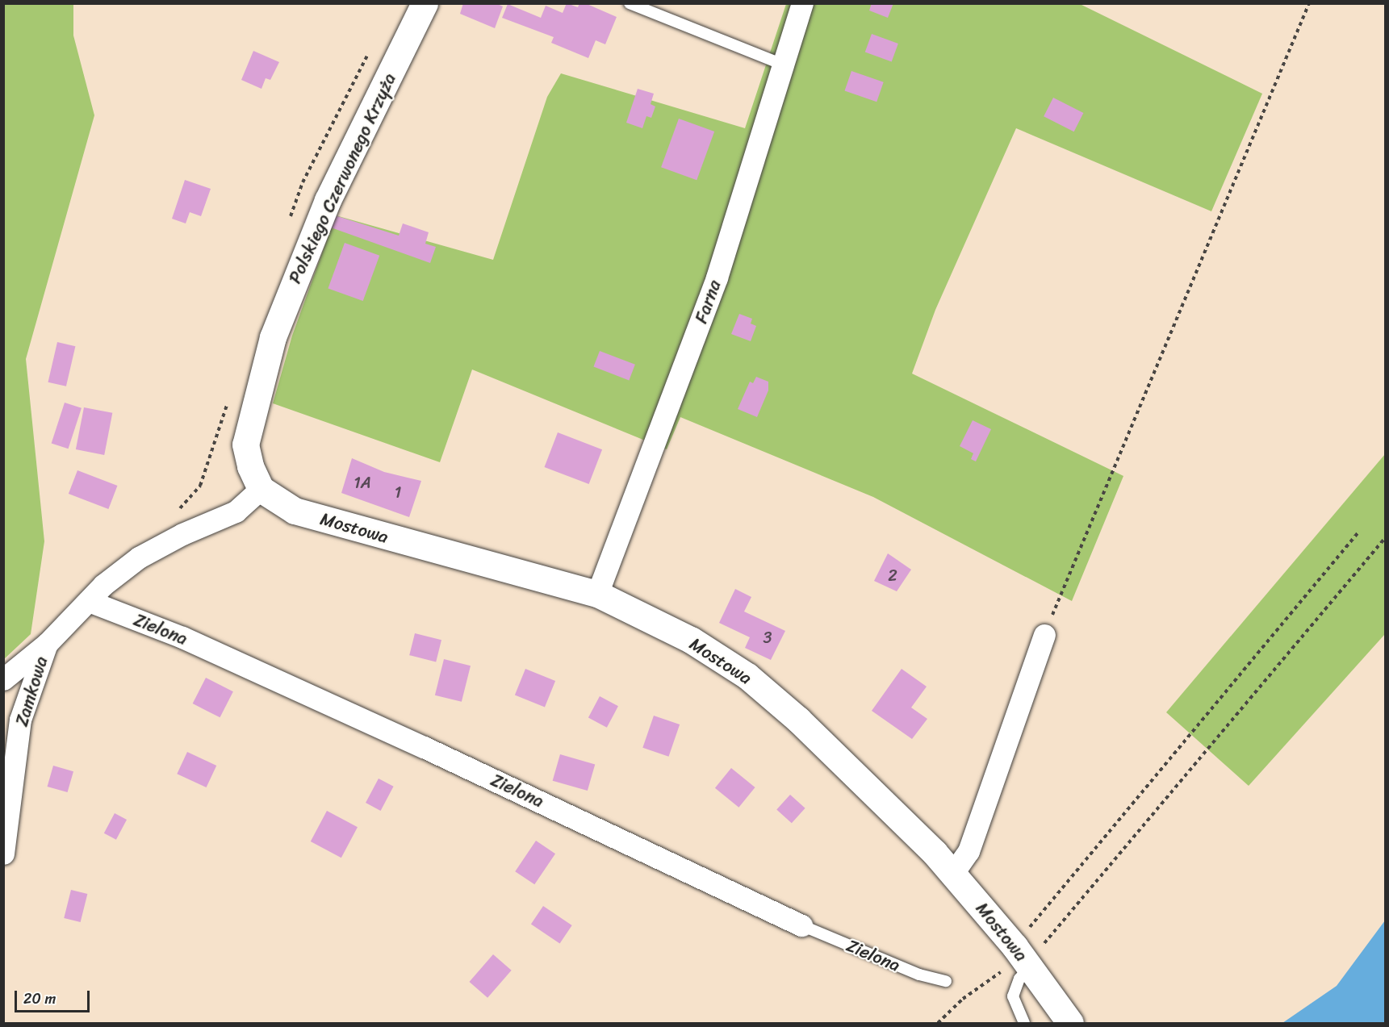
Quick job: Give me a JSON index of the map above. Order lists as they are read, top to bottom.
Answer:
{
  "streets": {
    "street": [
      "Polskiego Czerwonego Krzyża",
      "Farna",
      "Mostowa",
      "Zielona",
      "Zamkowa"
    ]
  },
  "crossings": [
    ["Polskiego Czerwonego Krzyża", "Mostowa"],
    ["Farna", "Mostowa"]
  ],
  "house_numbers": [
    "1A",
    "1",
    "2",
    "3"
  ],
  "scale_bar": "20 m"
}
